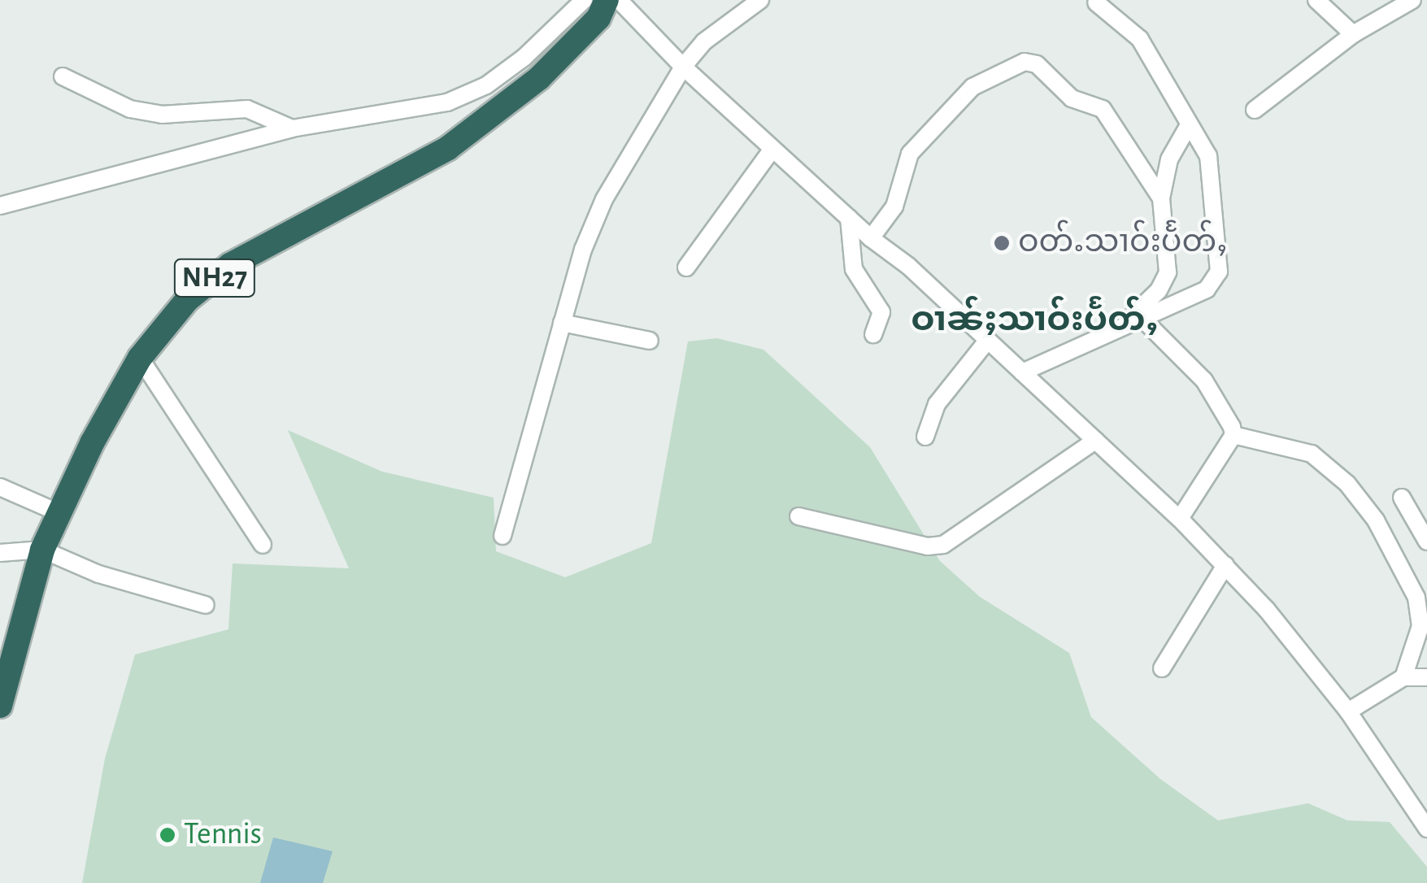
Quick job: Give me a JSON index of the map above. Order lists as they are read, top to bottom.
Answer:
{
  "streets": {
    "highway": ["NH27"]
  },
  "districts": ["ဝၢၼ်ႈသၢဝ်းပႅတ်ႇ"],
  "places": ["ဝတ်ႉသၢဝ်းပႅတ်ႇ", "Tennis"]
}
